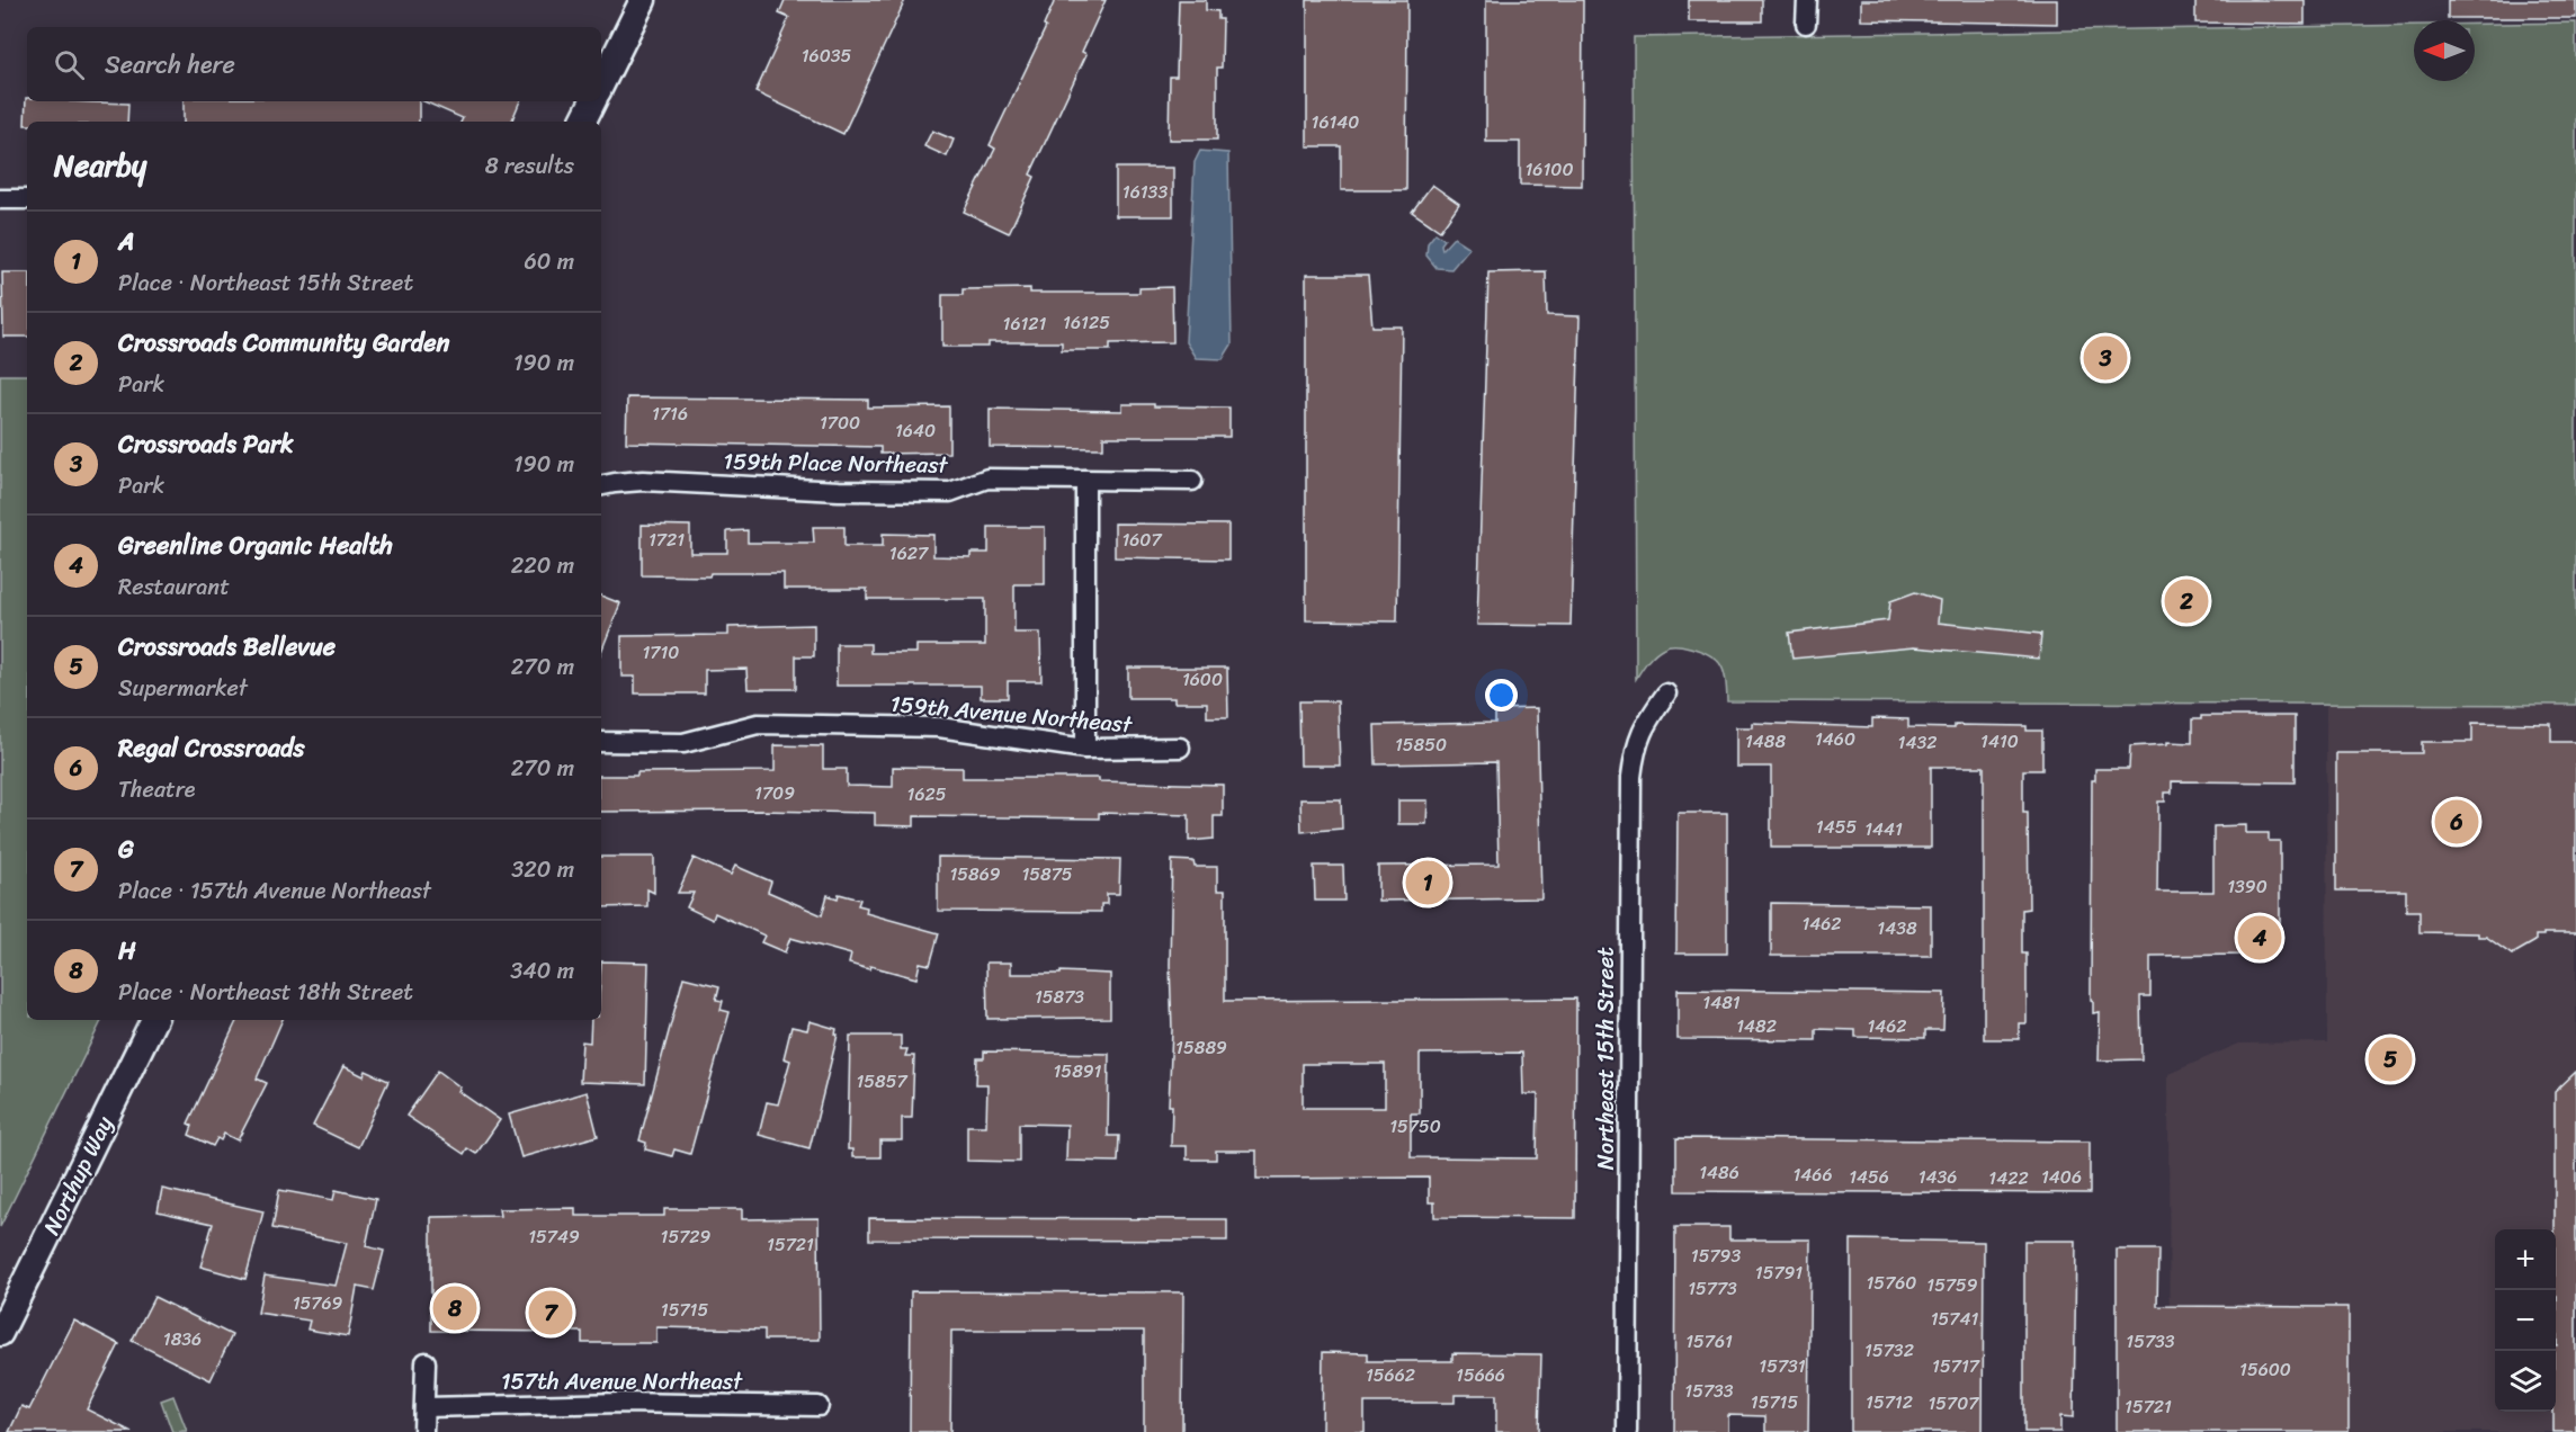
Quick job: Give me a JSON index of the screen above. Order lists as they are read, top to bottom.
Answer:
{
  "streets": {
    "street": [
      "159th Place Northeast",
      "159th Avenue Northeast",
      "Northeast 15th Street",
      "Northup Way",
      "157th Avenue Northeast"
    ]
  },
  "house_numbers": [
    "16035",
    "16140",
    "16100",
    "16133",
    "16125",
    "16121",
    "1716",
    "1700",
    "1640",
    "1721",
    "1607",
    "1627",
    "1710",
    "1600",
    "1460",
    "1488",
    "1410",
    "1432",
    "15850",
    "1709",
    "1625",
    "1455",
    "1441",
    "15869",
    "15875",
    "1390",
    "1462",
    "1438",
    "15873",
    "1481",
    "1482",
    "1462",
    "15889",
    "15891",
    "15857",
    "15750",
    "1486",
    "1466",
    "1456",
    "1436",
    "1406",
    "1422",
    "15749",
    "15729",
    "15721",
    "15793",
    "15791",
    "15760",
    "15759",
    "15773",
    "15769",
    "15715",
    "15741",
    "1836",
    "15761",
    "15733",
    "15732",
    "15731",
    "15717",
    "15600",
    "15662",
    "15666",
    "15733",
    "15715",
    "15712",
    "15707",
    "15721"
  ],
  "north": "left",
  "page": {
    "search": "Search here",
    "heading": ["Nearby", "8 results"],
    "list": [
      {
        "mark": "1",
        "name": "A",
        "note": "Place · Northeast 15th Street",
        "value": "60 m"
      },
      {
        "mark": "2",
        "name": "Crossroads Community Garden",
        "note": "Park",
        "value": "190 m"
      },
      {
        "mark": "3",
        "name": "Crossroads Park",
        "note": "Park",
        "value": "190 m"
      },
      {
        "mark": "4",
        "name": "Greenline Organic Health",
        "note": "Restaurant",
        "value": "220 m"
      },
      {
        "mark": "5",
        "name": "Crossroads Bellevue",
        "note": "Supermarket",
        "value": "270 m"
      },
      {
        "mark": "6",
        "name": "Regal Crossroads",
        "note": "Theatre",
        "value": "270 m"
      },
      {
        "mark": "7",
        "name": "G",
        "note": "Place · 157th Avenue Northeast",
        "value": "320 m"
      },
      {
        "mark": "8",
        "name": "H",
        "note": "Place · Northeast 18th Street",
        "value": "340 m"
      }
    ],
    "pins": [
      "3",
      "2",
      "6",
      "1",
      "4",
      "5",
      "8",
      "7"
    ],
    "map_buttons": ["+", "−"]
  }
}
